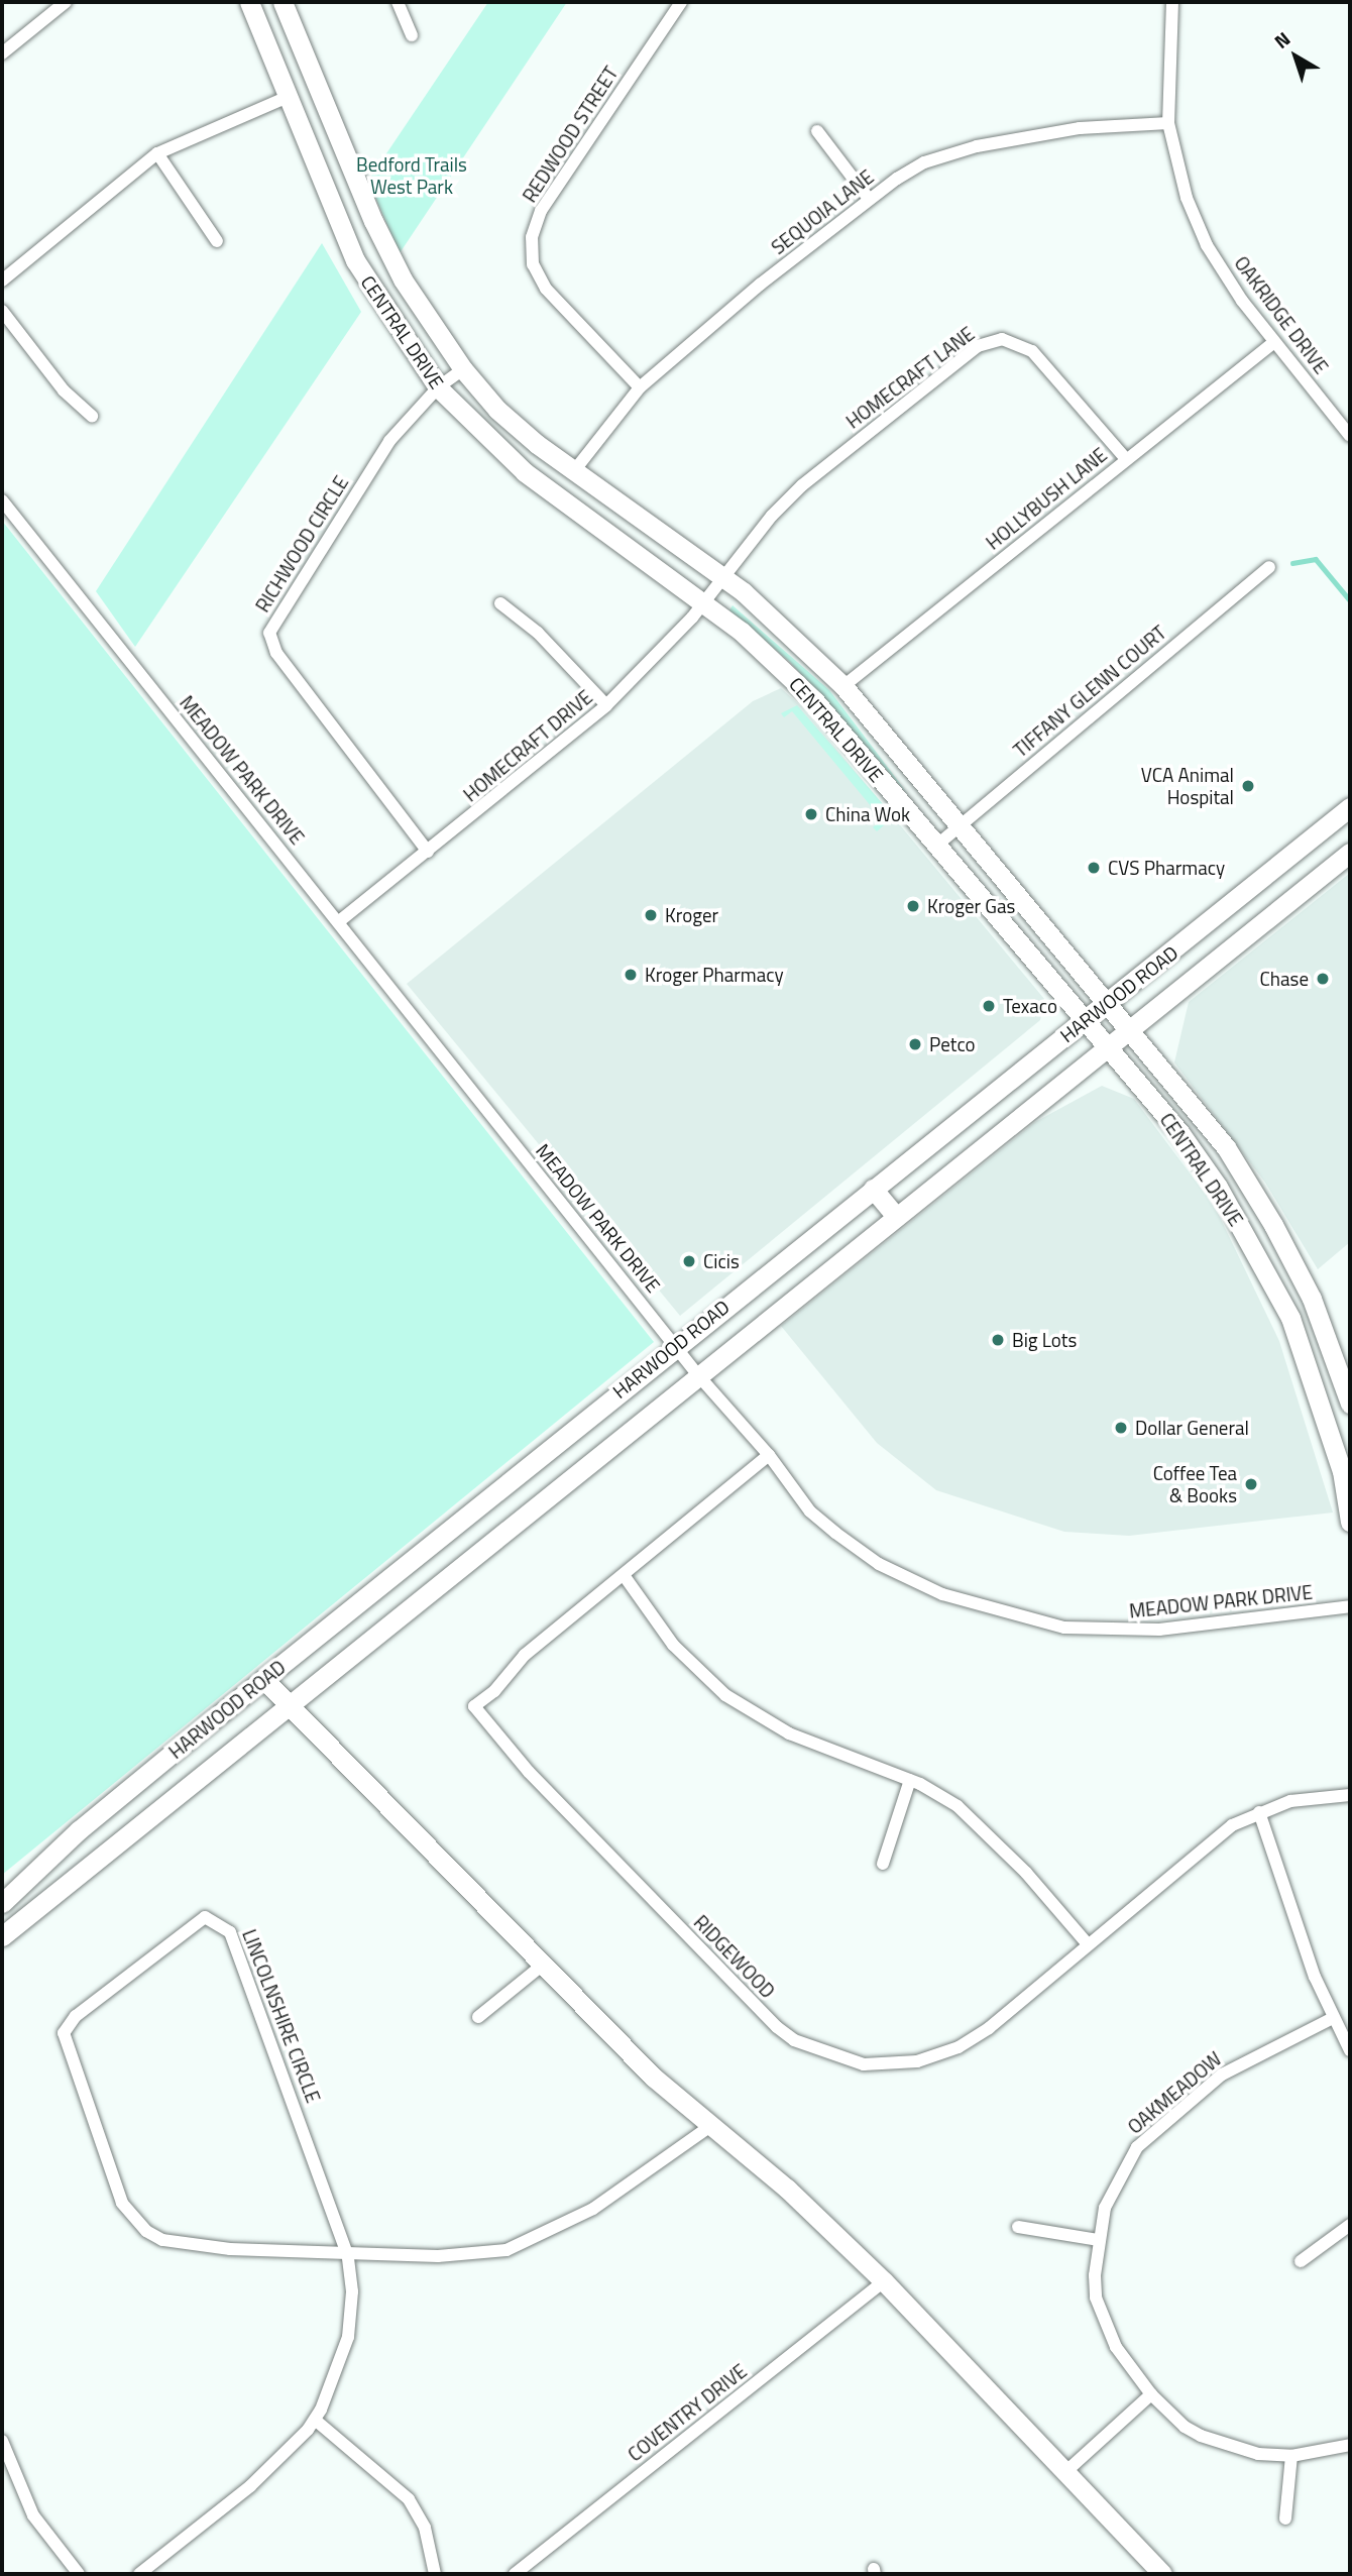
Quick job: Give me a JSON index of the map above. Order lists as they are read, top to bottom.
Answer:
{
  "streets": {
    "main road": ["CENTRAL DRIVE", "HARWOOD ROAD"],
    "street": [
      "REDWOOD STREET",
      "SEQUOIA LANE",
      "OAKRIDGE DRIVE",
      "HOMECRAFT LANE",
      "HOLLYBUSH LANE",
      "RICHWOOD CIRCLE",
      "TIFFANY GLENN COURT",
      "HOMECRAFT DRIVE",
      "MEADOW PARK DRIVE",
      "RIDGEWOOD",
      "LINCOLNSHIRE CIRCLE",
      "OAKMEADOW",
      "COVENTRY DRIVE"
    ]
  },
  "crossings": [
    ["REDWOOD STREET", "SEQUOIA LANE"],
    ["SEQUOIA LANE", "OAKRIDGE DRIVE"],
    ["SEQUOIA LANE", "CENTRAL DRIVE"],
    ["OAKRIDGE DRIVE", "HOLLYBUSH LANE"],
    ["CENTRAL DRIVE", "HOMECRAFT LANE"],
    ["CENTRAL DRIVE", "HOLLYBUSH LANE"],
    ["CENTRAL DRIVE", "RICHWOOD CIRCLE"],
    ["CENTRAL DRIVE", "TIFFANY GLENN COURT"],
    ["CENTRAL DRIVE", "HOMECRAFT DRIVE"],
    ["CENTRAL DRIVE", "HARWOOD ROAD"],
    ["HOMECRAFT LANE", "HOLLYBUSH LANE"],
    ["HOMECRAFT LANE", "HOMECRAFT DRIVE"],
    ["RICHWOOD CIRCLE", "HOMECRAFT DRIVE"],
    ["HOMECRAFT DRIVE", "MEADOW PARK DRIVE"],
    ["MEADOW PARK DRIVE", "HARWOOD ROAD"],
    ["MEADOW PARK DRIVE", "RIDGEWOOD"]
  ],
  "parks": ["Bedford Trails West Park"],
  "places": [
    "VCA Animal Hospital",
    "China Wok",
    "CVS Pharmacy",
    "Kroger Gas",
    "Kroger",
    "Kroger Pharmacy",
    "Chase",
    "Texaco",
    "Petco",
    "Cicis",
    "Big Lots",
    "Dollar General",
    "Coffee Tea & Books"
  ],
  "north": "top left"
}
